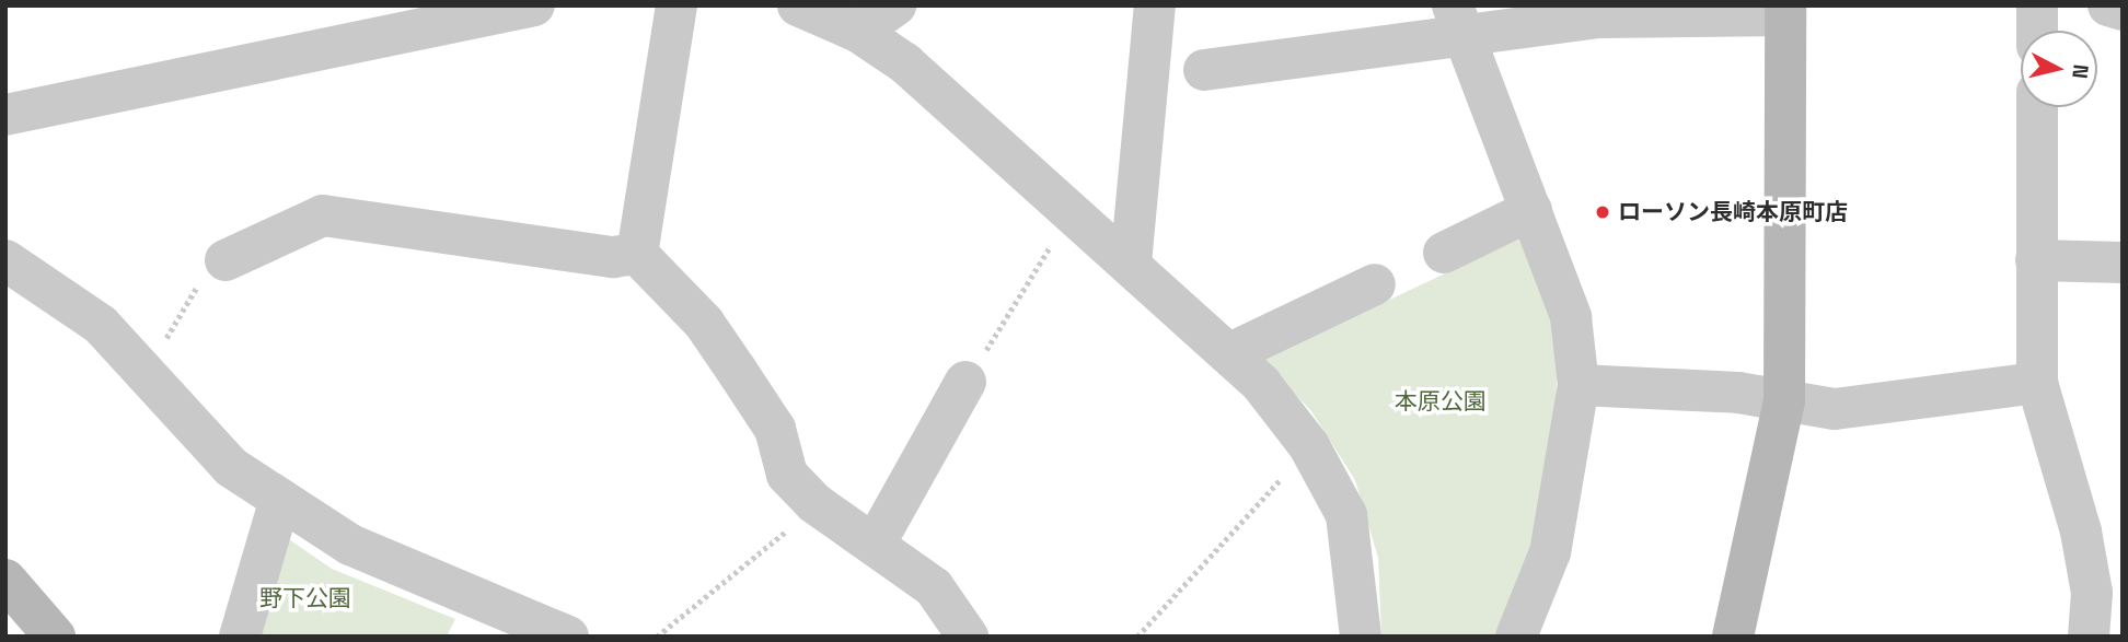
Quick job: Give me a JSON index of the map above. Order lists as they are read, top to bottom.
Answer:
{
  "parks": ["本原公園", "野下公園"],
  "places": ["ローソン長崎本原町店"],
  "north": "right"
}
